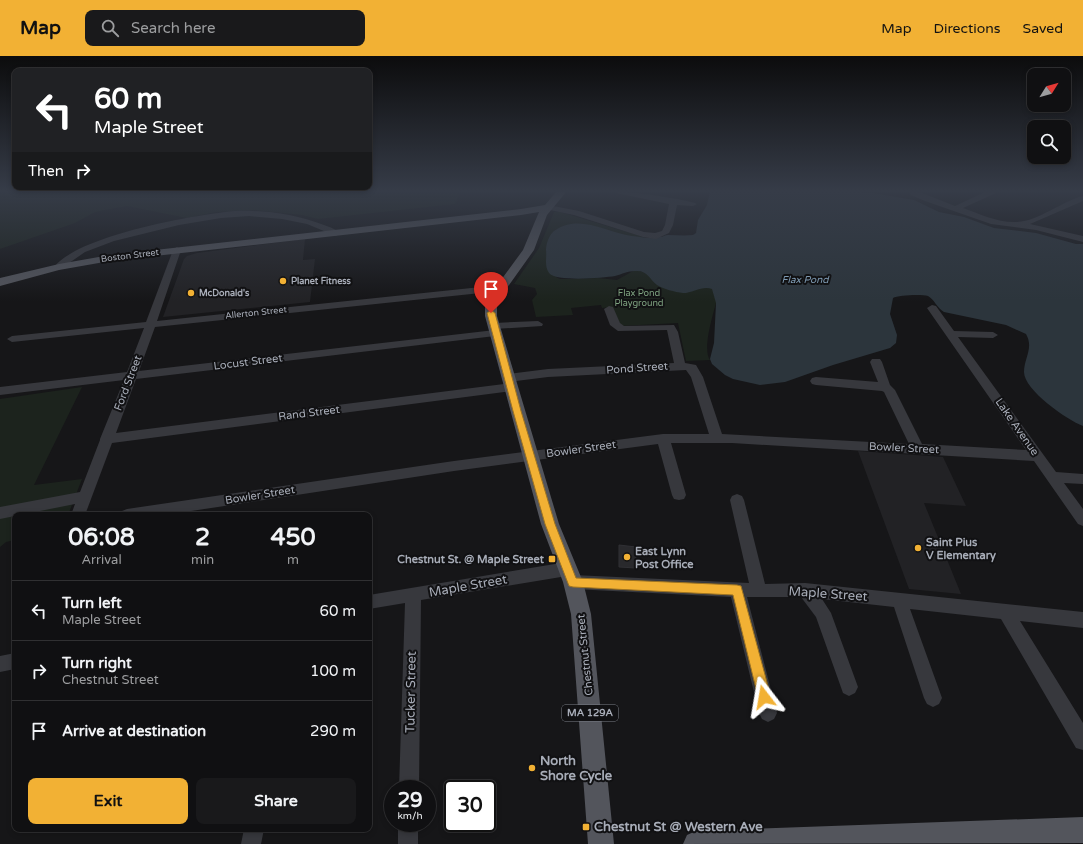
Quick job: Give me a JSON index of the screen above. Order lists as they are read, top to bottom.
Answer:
{
  "streets": {
    "main road": ["Boston Street", "Chestnut Street", "MA 129A"],
    "street": [
      "Allerton Street",
      "Locust Street",
      "Pond Street",
      "Ford Street",
      "Rand Street",
      "Lake Avenue",
      "Bowler Street",
      "Maple Street",
      "Tucker Street"
    ]
  },
  "crossings": [
    ["Boston Street", "Ford Street"],
    ["Allerton Street", "Ford Street"],
    ["Allerton Street", "Chestnut Street"],
    ["Locust Street", "Ford Street"],
    ["Locust Street", "Chestnut Street"],
    ["Pond Street", "Rand Street"],
    ["Pond Street", "Bowler Street"],
    ["Pond Street", "Chestnut Street"],
    ["Ford Street", "Rand Street"],
    ["Rand Street", "Chestnut Street"],
    ["Lake Avenue", "Bowler Street"],
    ["Bowler Street", "Chestnut Street"],
    ["Maple Street", "Chestnut Street"],
    ["Maple Street", "Tucker Street"]
  ],
  "water": ["Flax Pond"],
  "parks": ["Flax Pond Playground"],
  "places": {
    "other": [
      "Planet Fitness",
      "McDonald's",
      "Saint Pius V Elementary",
      "East Lynn Post Office",
      "North Shore Cycle"
    ],
    "transit": ["Chestnut St. @ Maple Street", "Chestnut St @ Western Ave"]
  },
  "north": "top right",
  "page": {
    "header": "Map",
    "search": "Search here",
    "nav": ["Map", "Directions", "Saved"],
    "turn": ["60 m", "Maple Street"],
    "then": "Then",
    "eta": [
      "06:08",
      "Arrival",
      "2",
      "min",
      "450",
      "m"
    ],
    "list": [
      {
        "name": "Turn left",
        "note": "Maple Street",
        "value": "60 m"
      },
      {
        "name": "Turn right",
        "note": "Chestnut Street",
        "value": "100 m"
      },
      {
        "name": "Arrive at destination",
        "value": "290 m"
      }
    ],
    "buttons": ["Exit", "Share"],
    "speed": "29 km/h",
    "limit": "30"
  }
}
